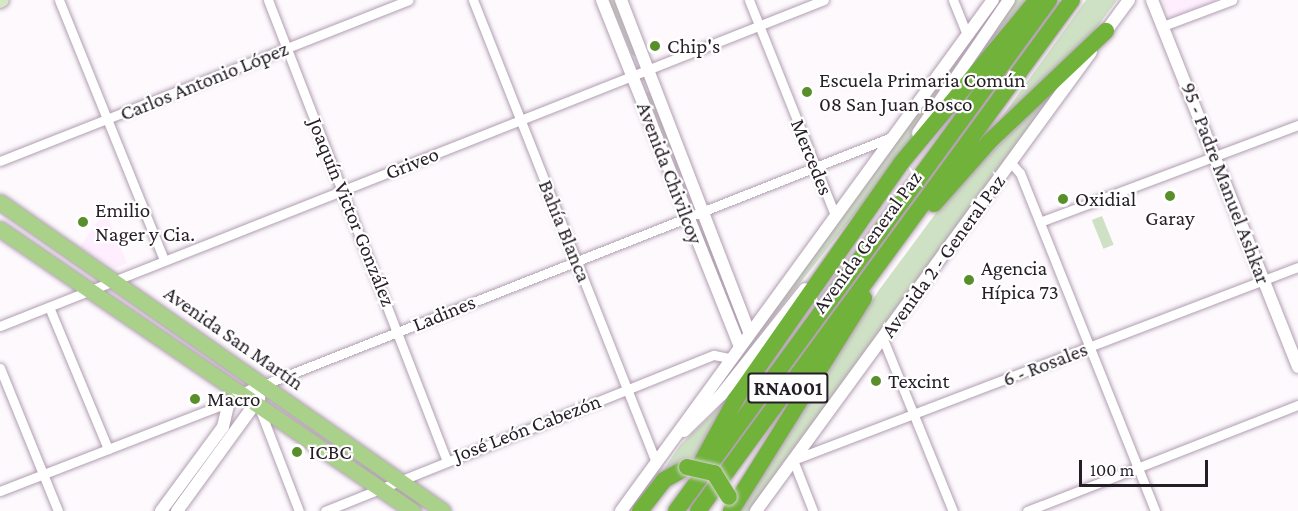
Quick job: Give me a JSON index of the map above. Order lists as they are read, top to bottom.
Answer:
{
  "streets": {
    "highway": ["Avenida General Paz", "RNA001"],
    "main road": ["Avenida San Martín"],
    "street": [
      "Carlos Antonio López",
      "Mercedes",
      "Griveo",
      "Avenida Chivilcoy",
      "95 - Padre Manuel Ashkar",
      "Joaquín Victor González",
      "Bahía Blanca",
      "Avenida 2 - General Paz",
      "Ladines",
      "6 - Rosales",
      "José León Cabezón"
    ]
  },
  "crossings": [
    ["Carlos Antonio López", "Joaquín Victor González"],
    ["Mercedes", "Griveo"],
    ["Mercedes", "Avenida General Paz"],
    ["Mercedes", "Ladines"],
    ["Griveo", "Avenida Chivilcoy"],
    ["Griveo", "Joaquín Victor González"],
    ["Griveo", "Bahía Blanca"],
    ["Griveo", "Avenida San Martín"],
    ["Avenida Chivilcoy", "Avenida General Paz"],
    ["Avenida Chivilcoy", "Ladines"],
    ["95 - Padre Manuel Ashkar", "6 - Rosales"],
    ["Joaquín Victor González", "Ladines"],
    ["Joaquín Victor González", "José León Cabezón"],
    ["Bahía Blanca", "Avenida General Paz"],
    ["Bahía Blanca", "Ladines"],
    ["Bahía Blanca", "José León Cabezón"],
    ["Avenida General Paz", "Ladines"],
    ["Avenida General Paz", "José León Cabezón"],
    ["Avenida 2 - General Paz", "6 - Rosales"],
    ["Ladines", "Avenida San Martín"],
    ["Avenida San Martín", "José León Cabezón"]
  ],
  "places": [
    "Chip's",
    "Escuela Primaria Común 08 San Juan Bosco",
    "Garay",
    "Oxidial",
    "Emilio Nager y Cia.",
    "Agencia Hípica 73",
    "Texcint",
    "Macro",
    "ICBC"
  ],
  "scale_bar": "100 m"
}
